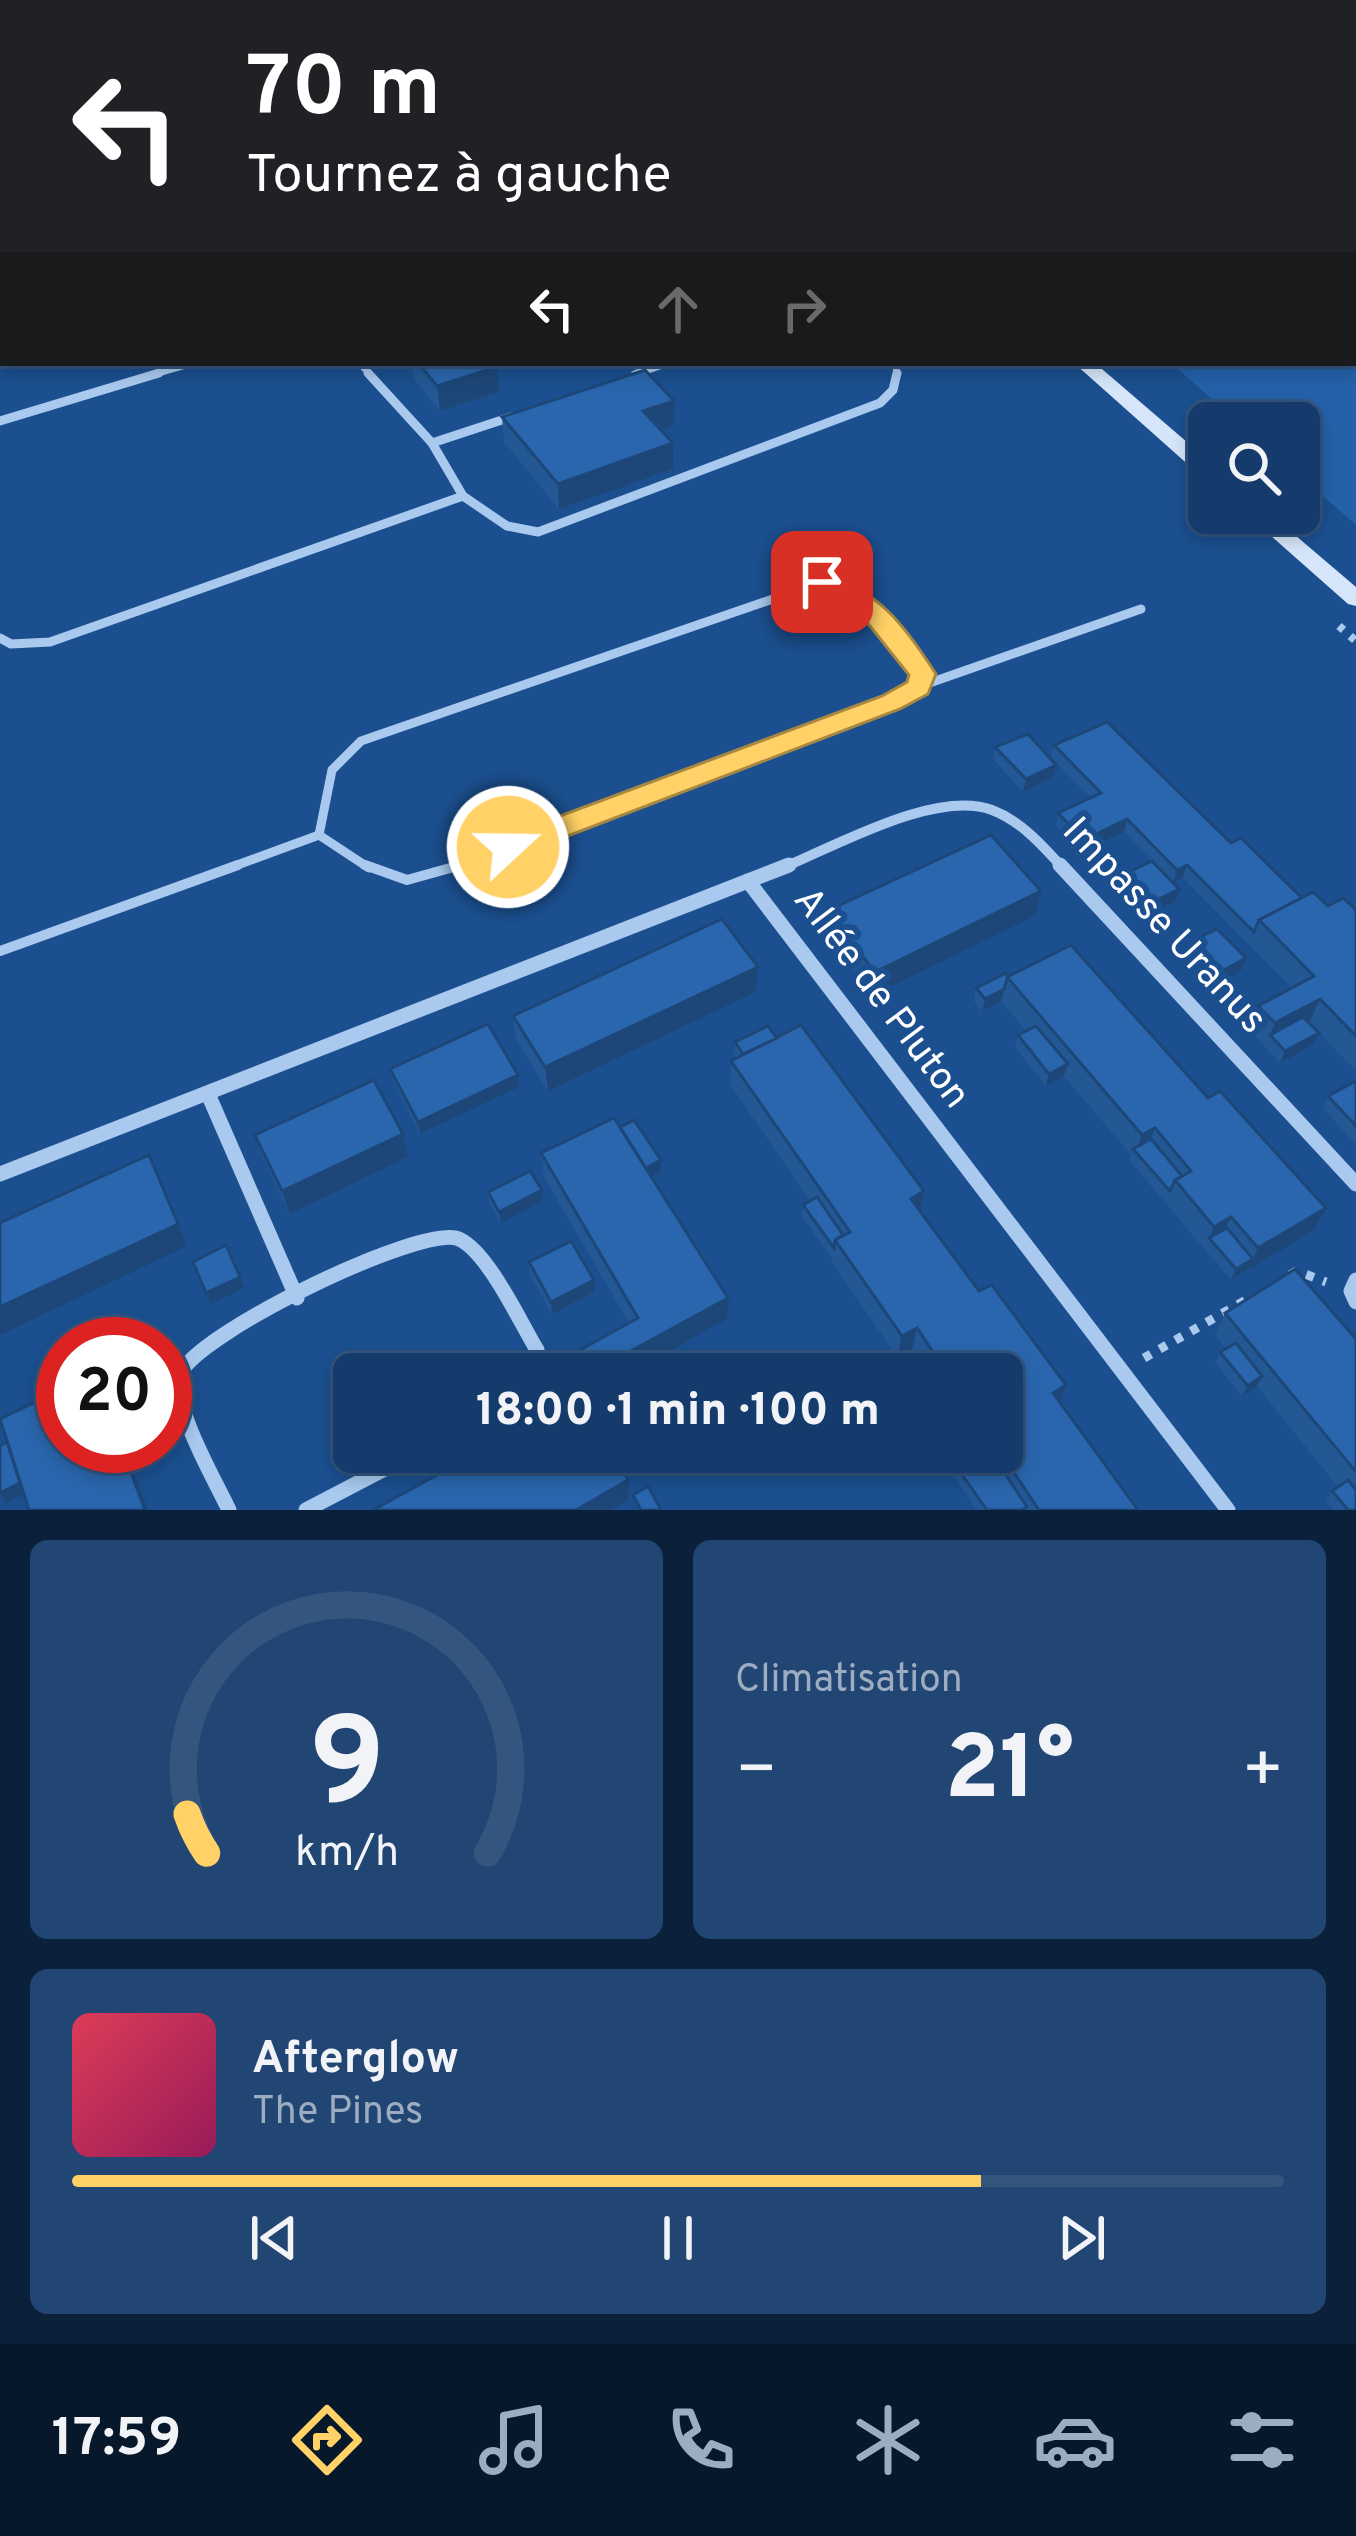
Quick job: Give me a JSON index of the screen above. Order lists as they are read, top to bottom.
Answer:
{
  "streets": {
    "street": ["Impasse Uranus", "Allée de Pluton"]
  },
  "crossings": [
    ["Impasse Uranus", "Allée de Pluton"]
  ],
  "page": {
    "turn": ["70 m", "Tournez à gauche"],
    "limit": "20",
    "trip": "18:00 · 1 min · 100 m",
    "tile": "Climatisation",
    "heat": ["−", "21°", "+"],
    "song": ["Afterglow", "The Pines"],
    "tabs": "17:59",
    "gauge": ["9", "km/h"]
  }
}
